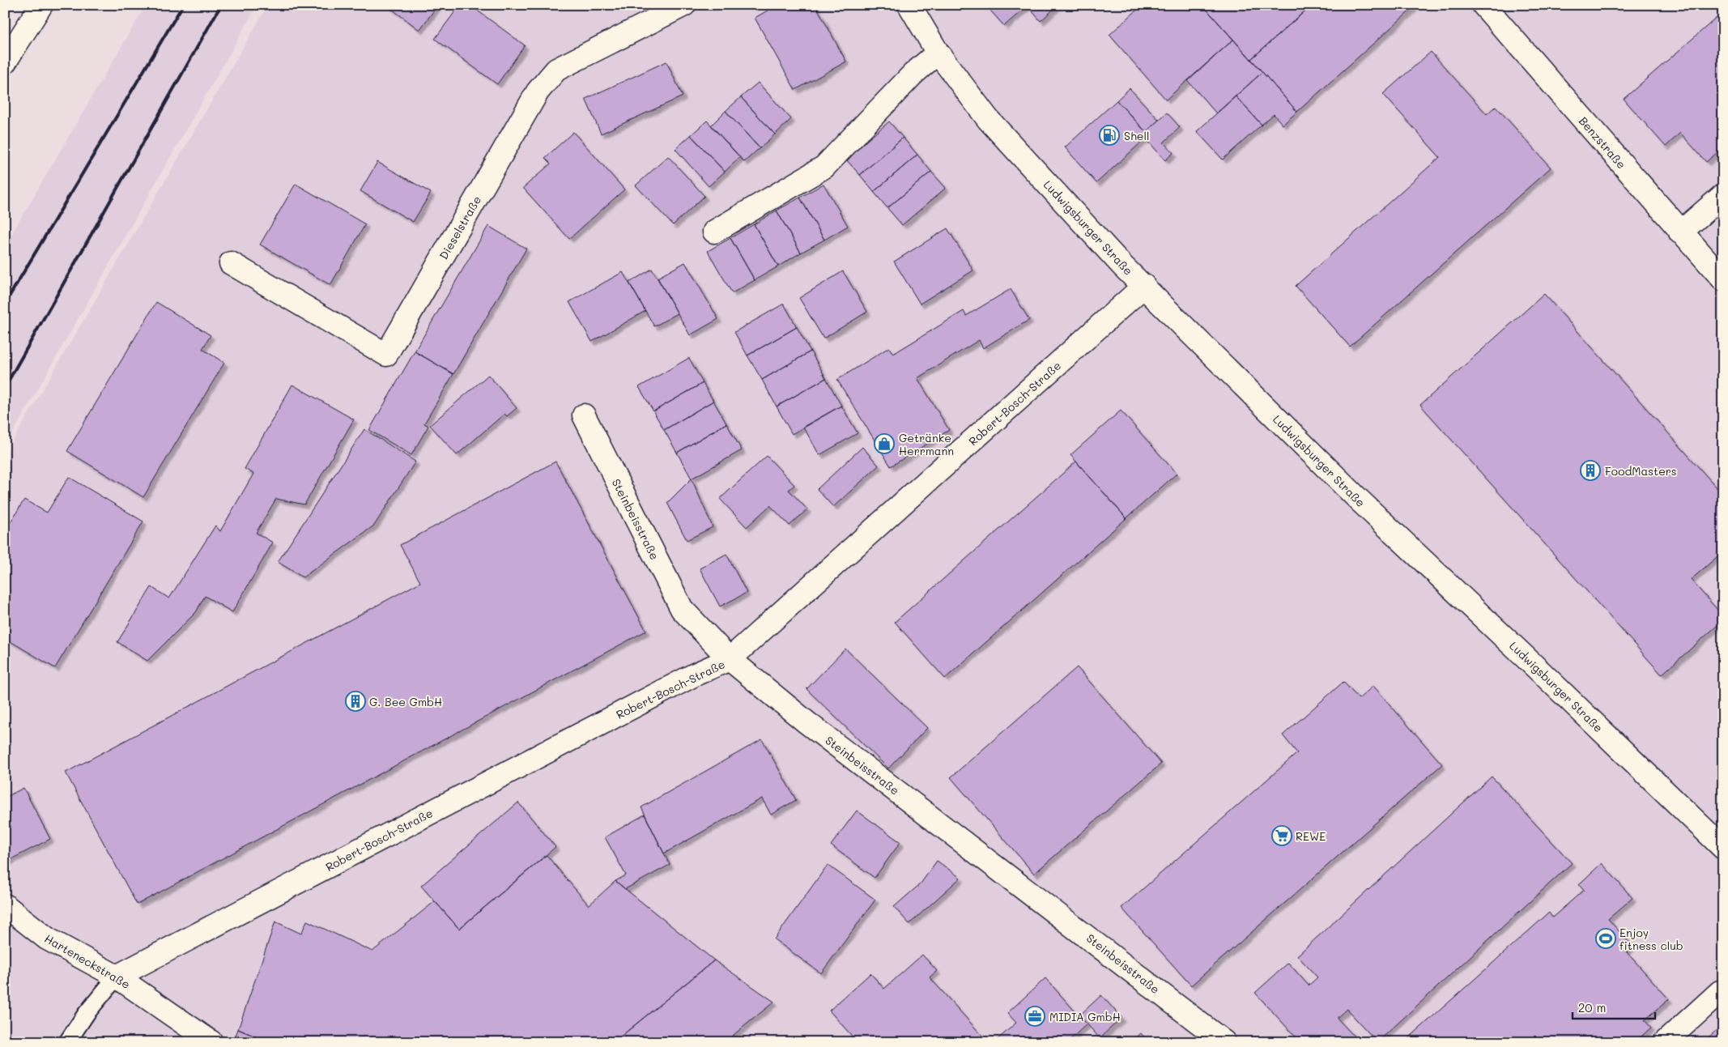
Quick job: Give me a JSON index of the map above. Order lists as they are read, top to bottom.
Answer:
{
  "streets": {
    "street": [
      "Benzstraße",
      "Dieselstraße",
      "Ludwigsburger Straße",
      "Robert-Bosch-Straße",
      "Steinbeisstraße",
      "Harteneckstraße"
    ]
  },
  "crossings": [
    ["Ludwigsburger Straße", "Robert-Bosch-Straße"],
    ["Robert-Bosch-Straße", "Steinbeisstraße"],
    ["Robert-Bosch-Straße", "Harteneckstraße"]
  ],
  "places": {
    "fuel station": ["Shell"],
    "shop": ["Getränke Herrmann"],
    "building": ["FoodMasters", "G. Bee GmbH"],
    "supermarket": ["REWE"],
    "sports": ["Enjoy fitness club"],
    "office": ["MIDIA GmbH"]
  },
  "scale_bar": "20 m"
}
